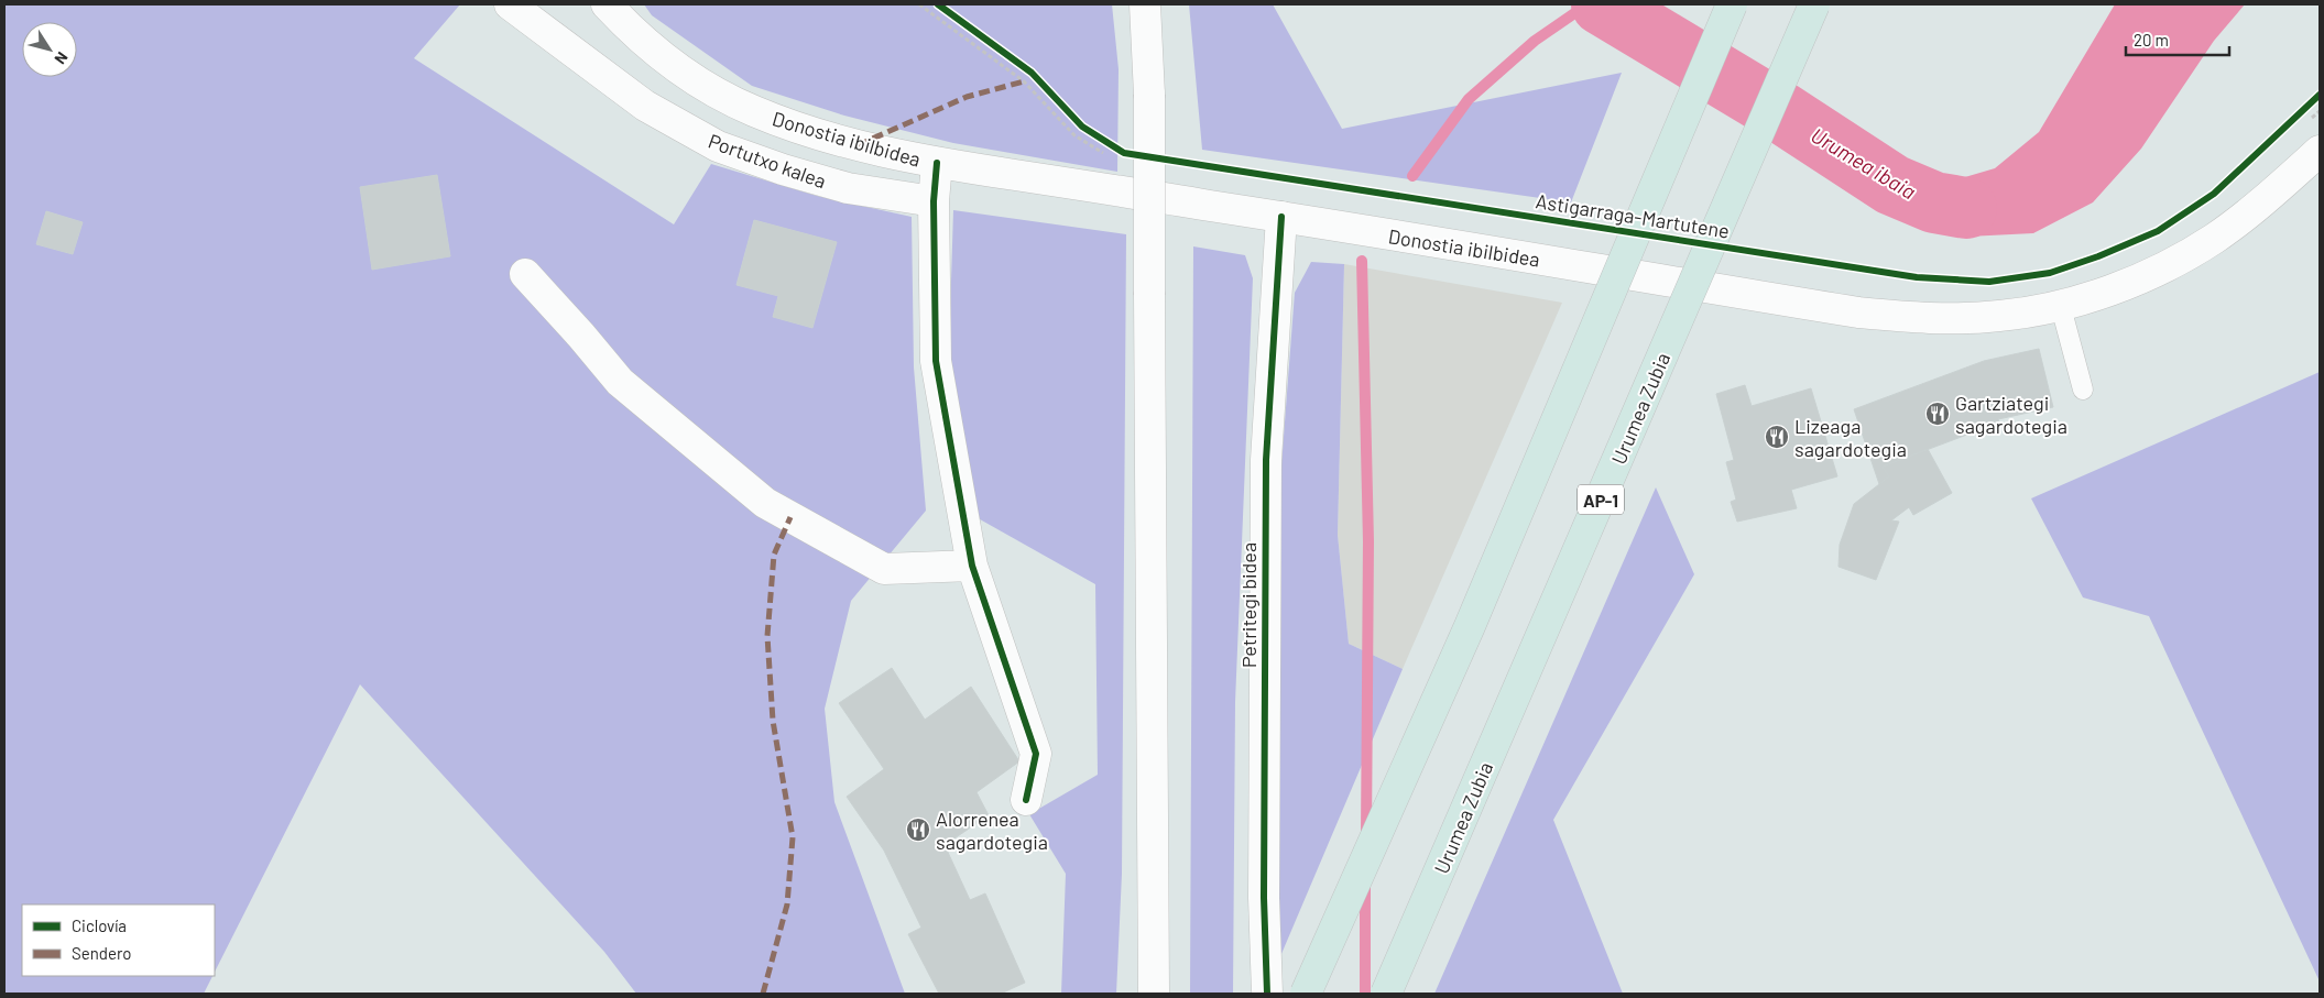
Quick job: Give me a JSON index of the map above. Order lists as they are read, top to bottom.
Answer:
{
  "streets": {
    "highway": ["Urumea Zubia", "AP-1"],
    "main road": ["Donostia ibilbidea", "Portutxo kalea", "Petritegi bidea"],
    "cycle path": ["Astigarraga-Martutene"]
  },
  "crossings": [
    ["Donostia ibilbidea", "Petritegi bidea"]
  ],
  "water": ["Urumea ibaia"],
  "places": {
    "restaurant": ["Gartziategi sagardotegia", "Lizeaga sagardotegia", "Alorrenea sagardotegia"]
  },
  "legend": ["Ciclovía", "Sendero"],
  "scale_bar": "20 m",
  "north": "bottom right"
}
